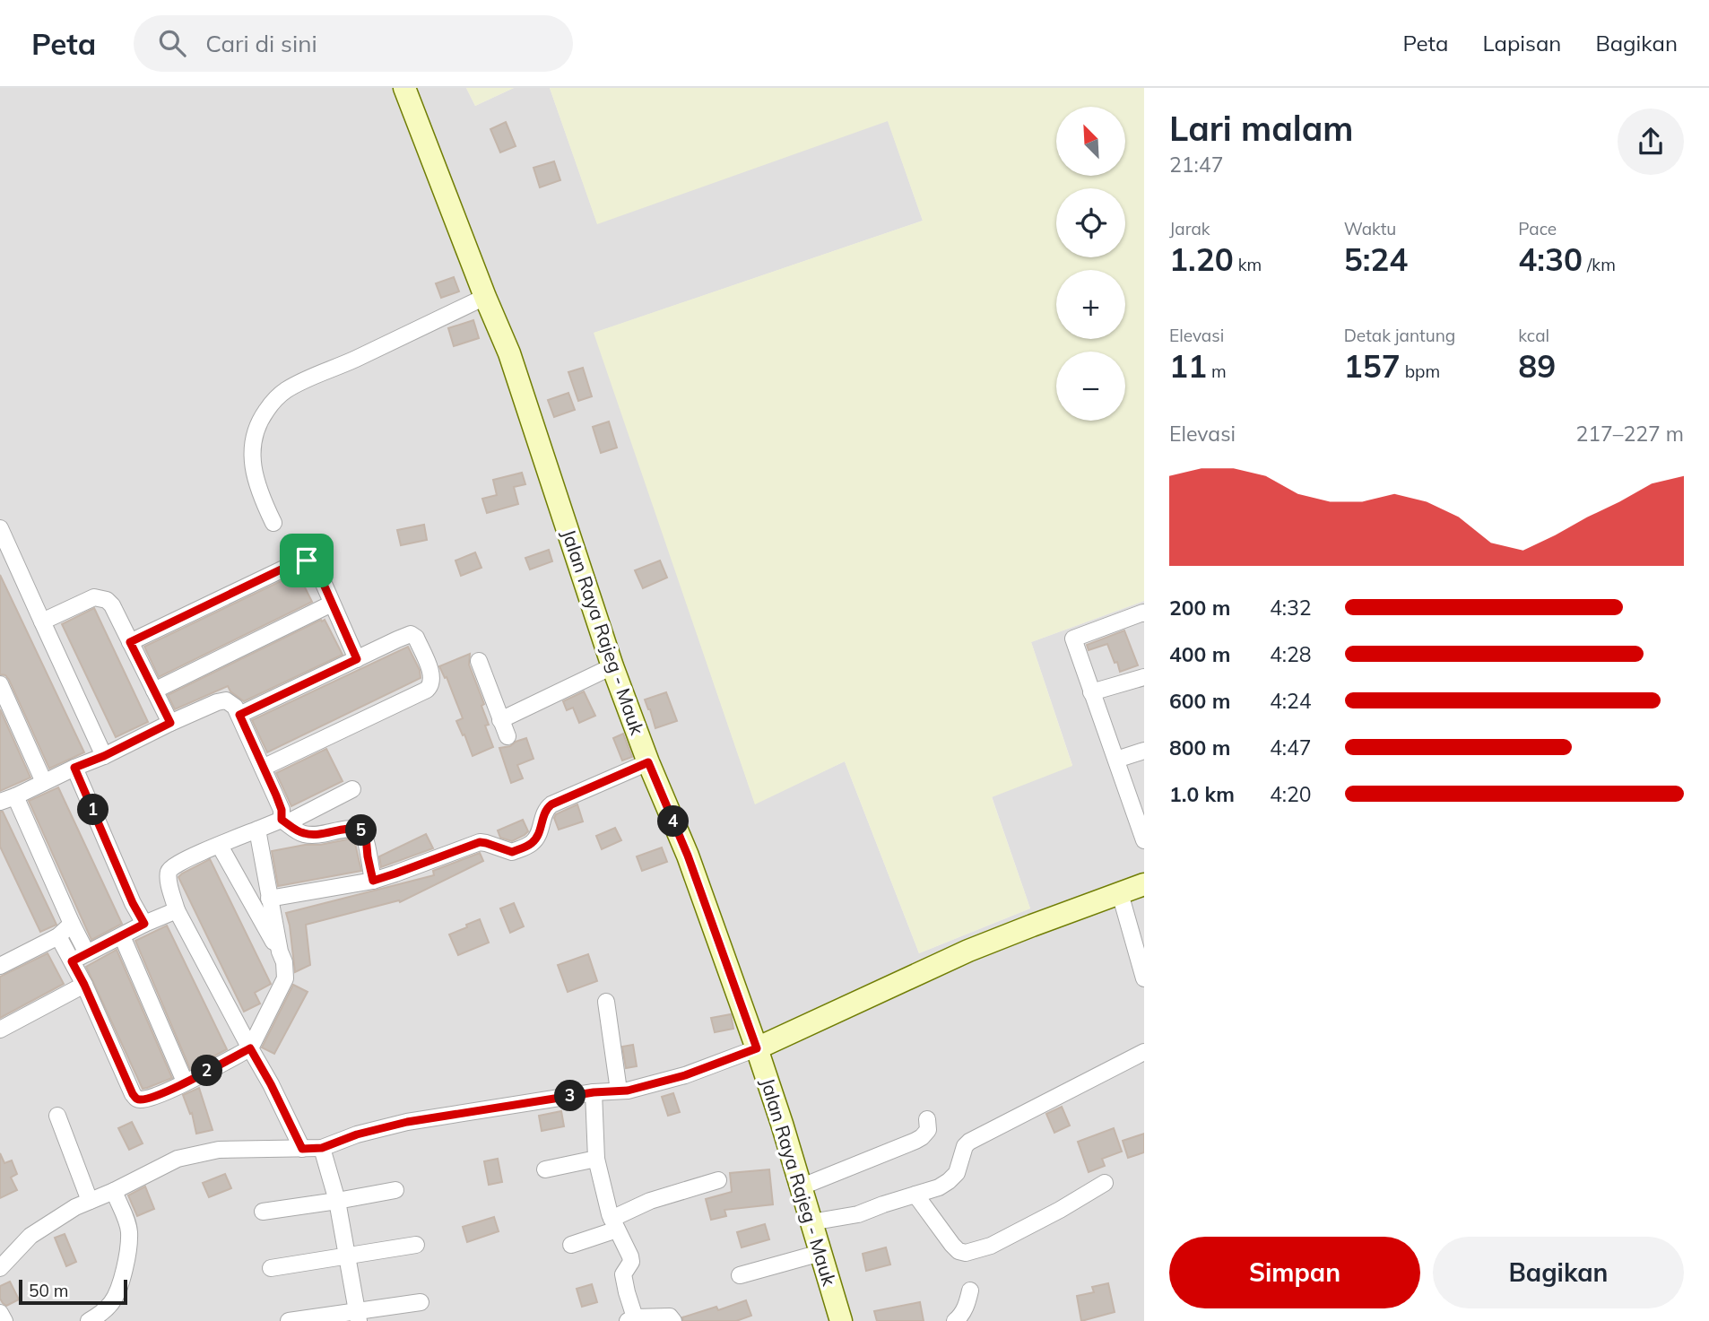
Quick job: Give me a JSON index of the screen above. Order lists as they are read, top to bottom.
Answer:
{
  "streets": {
    "main road": ["Jalan Raya Rajeg - Mauk"]
  },
  "scale_bar": "50 m",
  "north": "top left",
  "page": {
    "header": "Peta",
    "search": "Cari di sini",
    "nav": ["Peta", "Lapisan", "Bagikan"],
    "heading": ["Lari malam", "21:47"],
    "map_buttons": ["+", "−"],
    "stats": [
      ["Jarak", "1.20 km"],
      ["Waktu", "5:24"],
      ["Pace", "4:30 /km"],
      ["Elevasi", "11 m"],
      ["Detak jantung", "157 bpm"],
      ["kcal", "89"]
    ],
    "chart": ["Elevasi", "217–227 m"],
    "list": [
      {
        "name": "200 m",
        "note": "4:32"
      },
      {
        "name": "400 m",
        "note": "4:28"
      },
      {
        "name": "600 m",
        "note": "4:24"
      },
      {
        "name": "800 m",
        "note": "4:47"
      },
      {
        "name": "1.0 km",
        "note": "4:20"
      }
    ],
    "pins": [
      "1",
      "4",
      "5",
      "2",
      "3"
    ],
    "buttons": ["Simpan", "Bagikan"],
    "scale": "50 m"
  }
}
